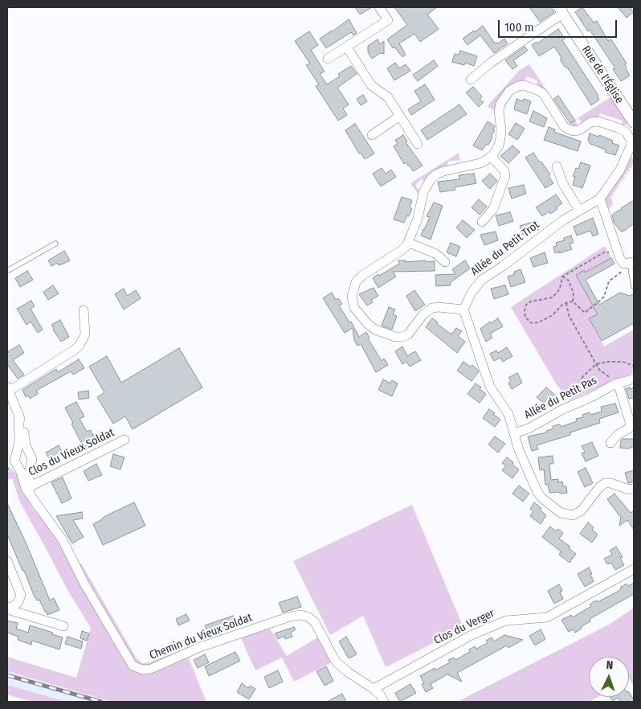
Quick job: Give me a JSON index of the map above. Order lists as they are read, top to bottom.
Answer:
{
  "streets": {
    "street": [
      "Rue de l'Église",
      "Allée du Petit Trot",
      "Allée du Petit Pas",
      "Clos du Vieux Soldat",
      "Clos du Verger",
      "Chemin du Vieux Soldat"
    ]
  },
  "crossings": [
    ["Allée du Petit Trot", "Allée du Petit Pas"],
    ["Clos du Vieux Soldat", "Chemin du Vieux Soldat"],
    ["Clos du Verger", "Chemin du Vieux Soldat"]
  ],
  "scale_bar": "100 m",
  "north": "top"
}
